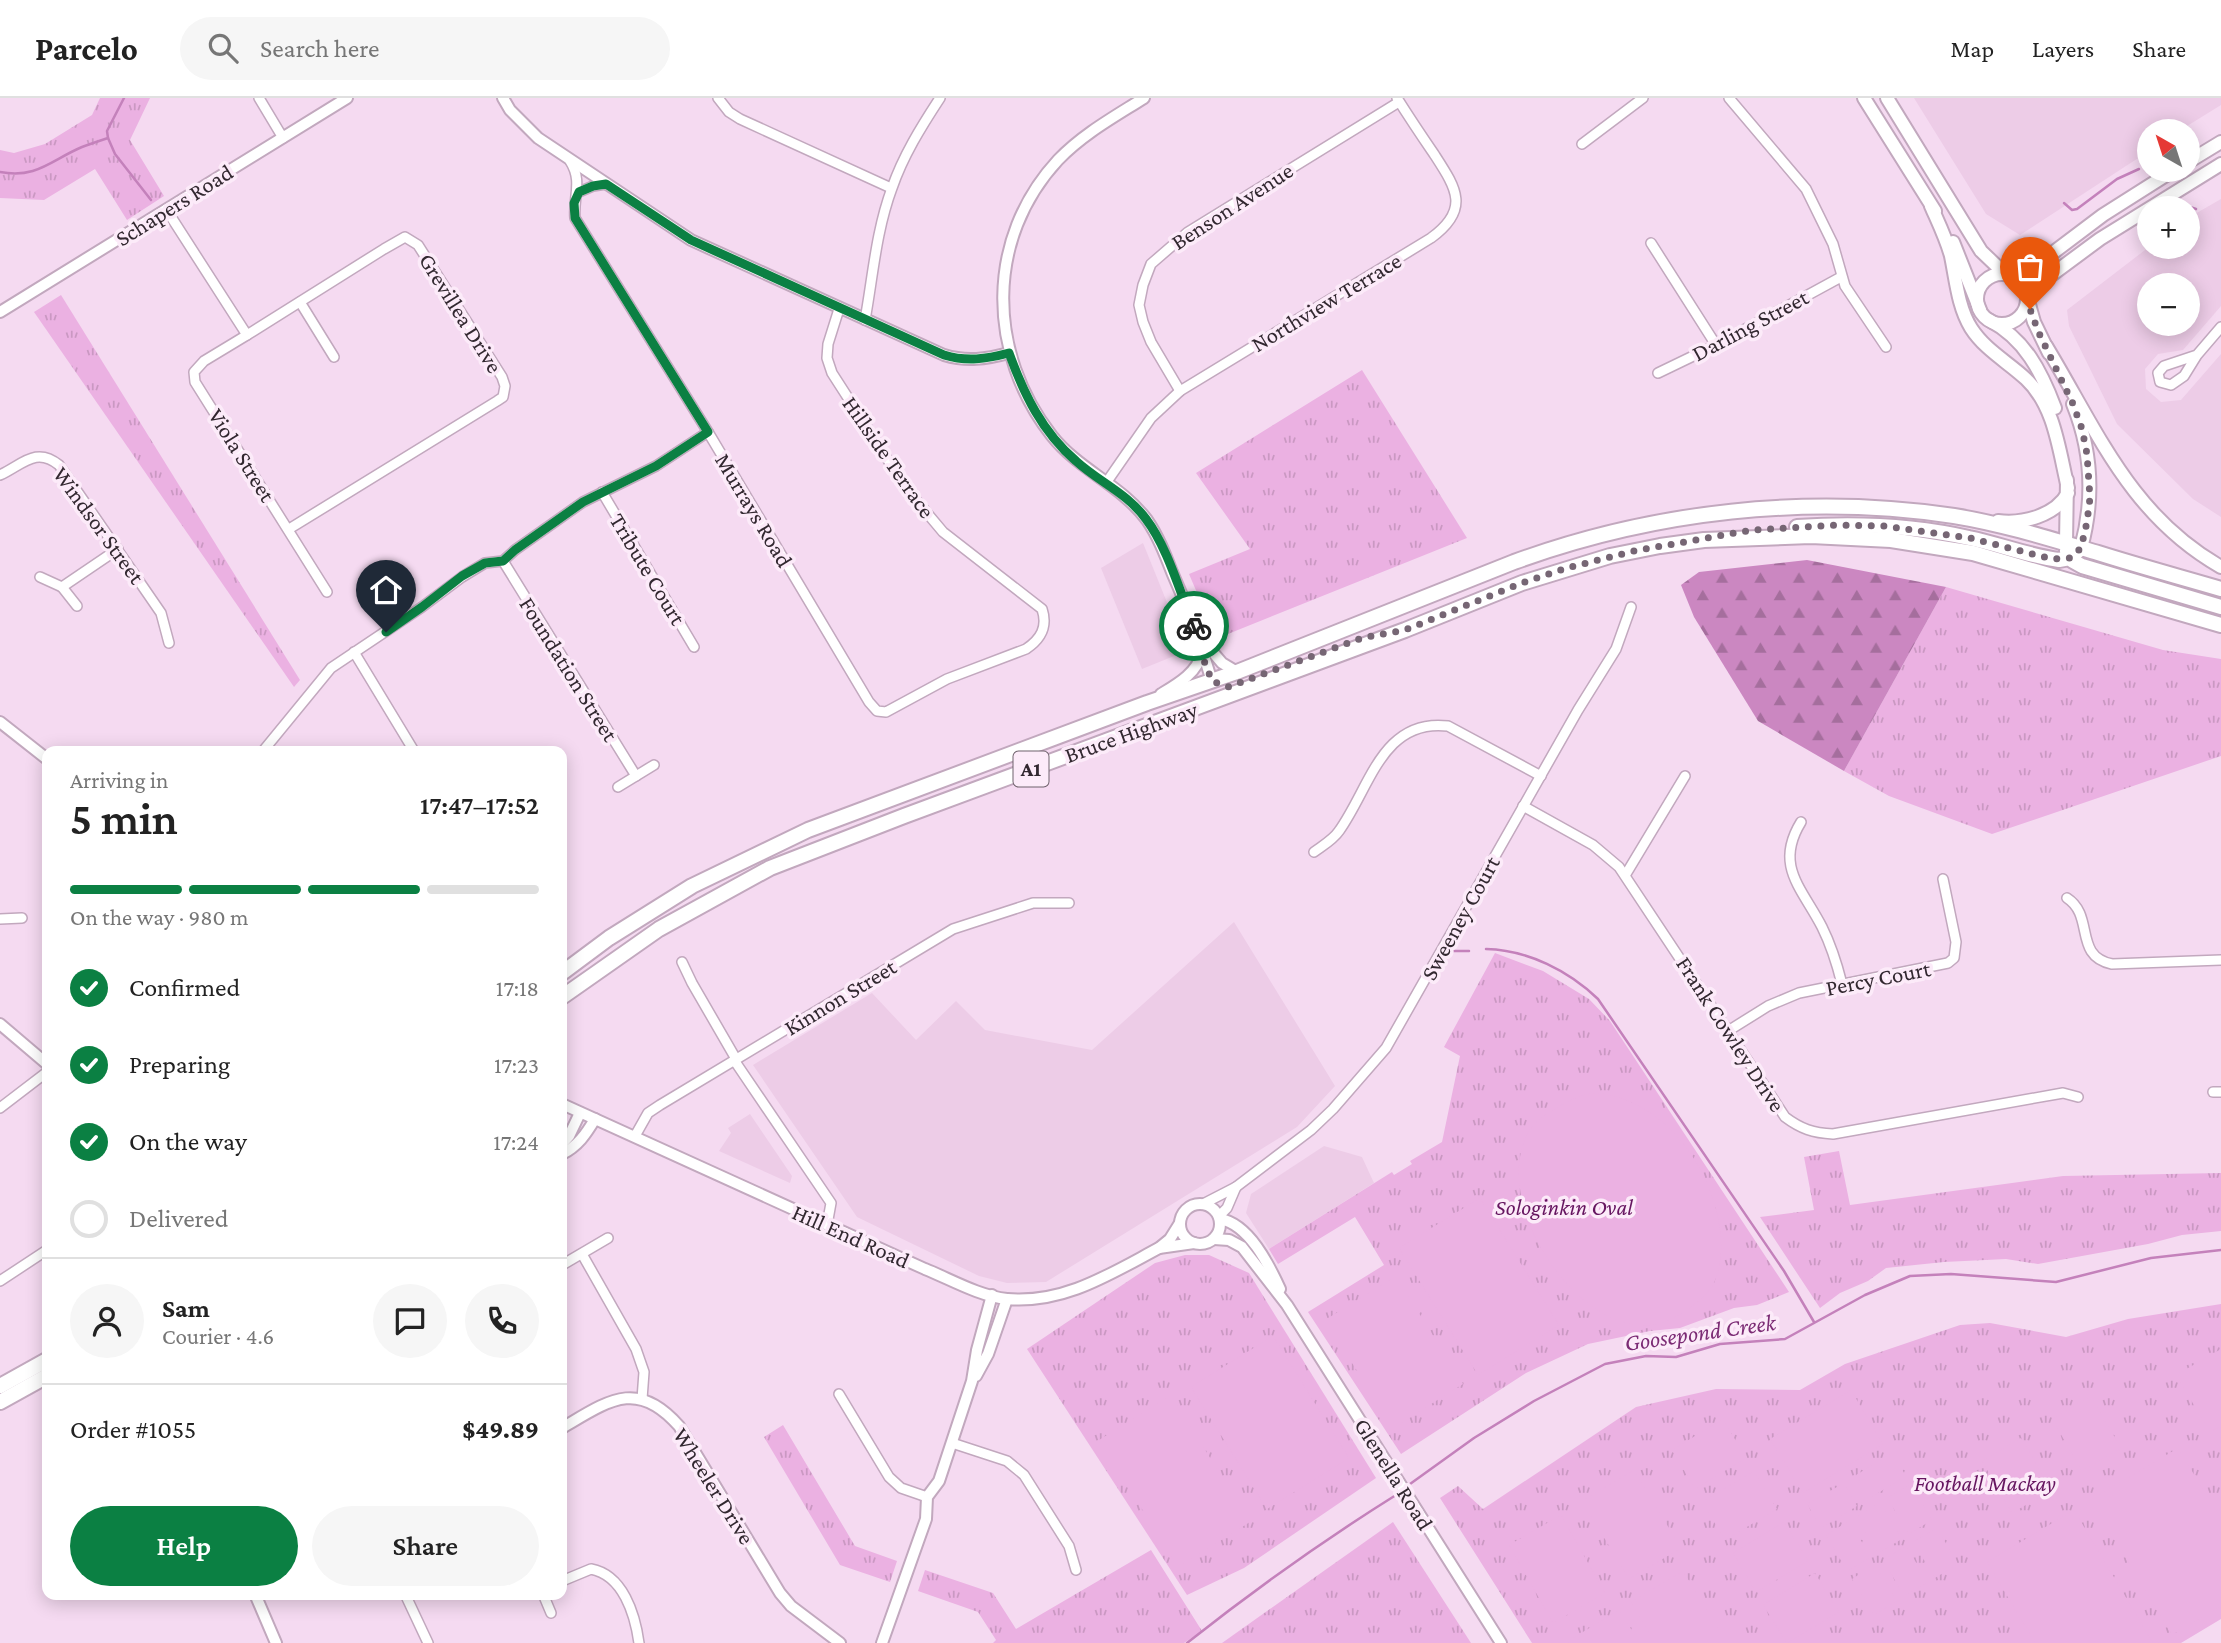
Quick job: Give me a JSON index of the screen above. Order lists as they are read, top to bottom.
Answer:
{
  "streets": {
    "highway": ["Bruce Highway", "A1"],
    "street": [
      "Schapers Road",
      "Benson Avenue",
      "Northview Terrace",
      "Grevillea Drive",
      "Darling Street",
      "Viola Street",
      "Hillside Terrace",
      "Murrays Road",
      "Windsor Street",
      "Tribute Court",
      "Foundation Street",
      "Sweeney Court",
      "Percy Court",
      "Kinnon Street",
      "Frank Cowley Drive",
      "Hill End Road",
      "Glenella Road",
      "Wheeler Drive"
    ]
  },
  "crossings": [
    ["Benson Avenue", "Northview Terrace"],
    ["Grevillea Drive", "Viola Street"],
    ["Hillside Terrace", "Murrays Road"],
    ["Sweeney Court", "Frank Cowley Drive"],
    ["Sweeney Court", "Hill End Road"],
    ["Sweeney Court", "Glenella Road"],
    ["Percy Court", "Frank Cowley Drive"],
    ["Kinnon Street", "Hill End Road"],
    ["Hill End Road", "Glenella Road"]
  ],
  "water": ["Goosepond Creek"],
  "parks": ["Sologinkin Oval", "Football Mackay"],
  "north": "top left",
  "page": {
    "header": "Parcelo",
    "search": "Search here",
    "nav": ["Map", "Layers", "Share"],
    "map_buttons": ["+", "−"],
    "heading": ["5 min", "Arriving in", "17:47–17:52"],
    "panel": [
      "Sam",
      "Courier · 4.6",
      "Order #1055",
      "$49.89"
    ],
    "bar": "On the way · 980 m",
    "list": [
      ["Confirmed", "17:18"],
      ["Preparing", "17:23"],
      ["On the way", "17:24"],
      "Delivered"
    ],
    "buttons": ["Help", "Share"]
  }
}
